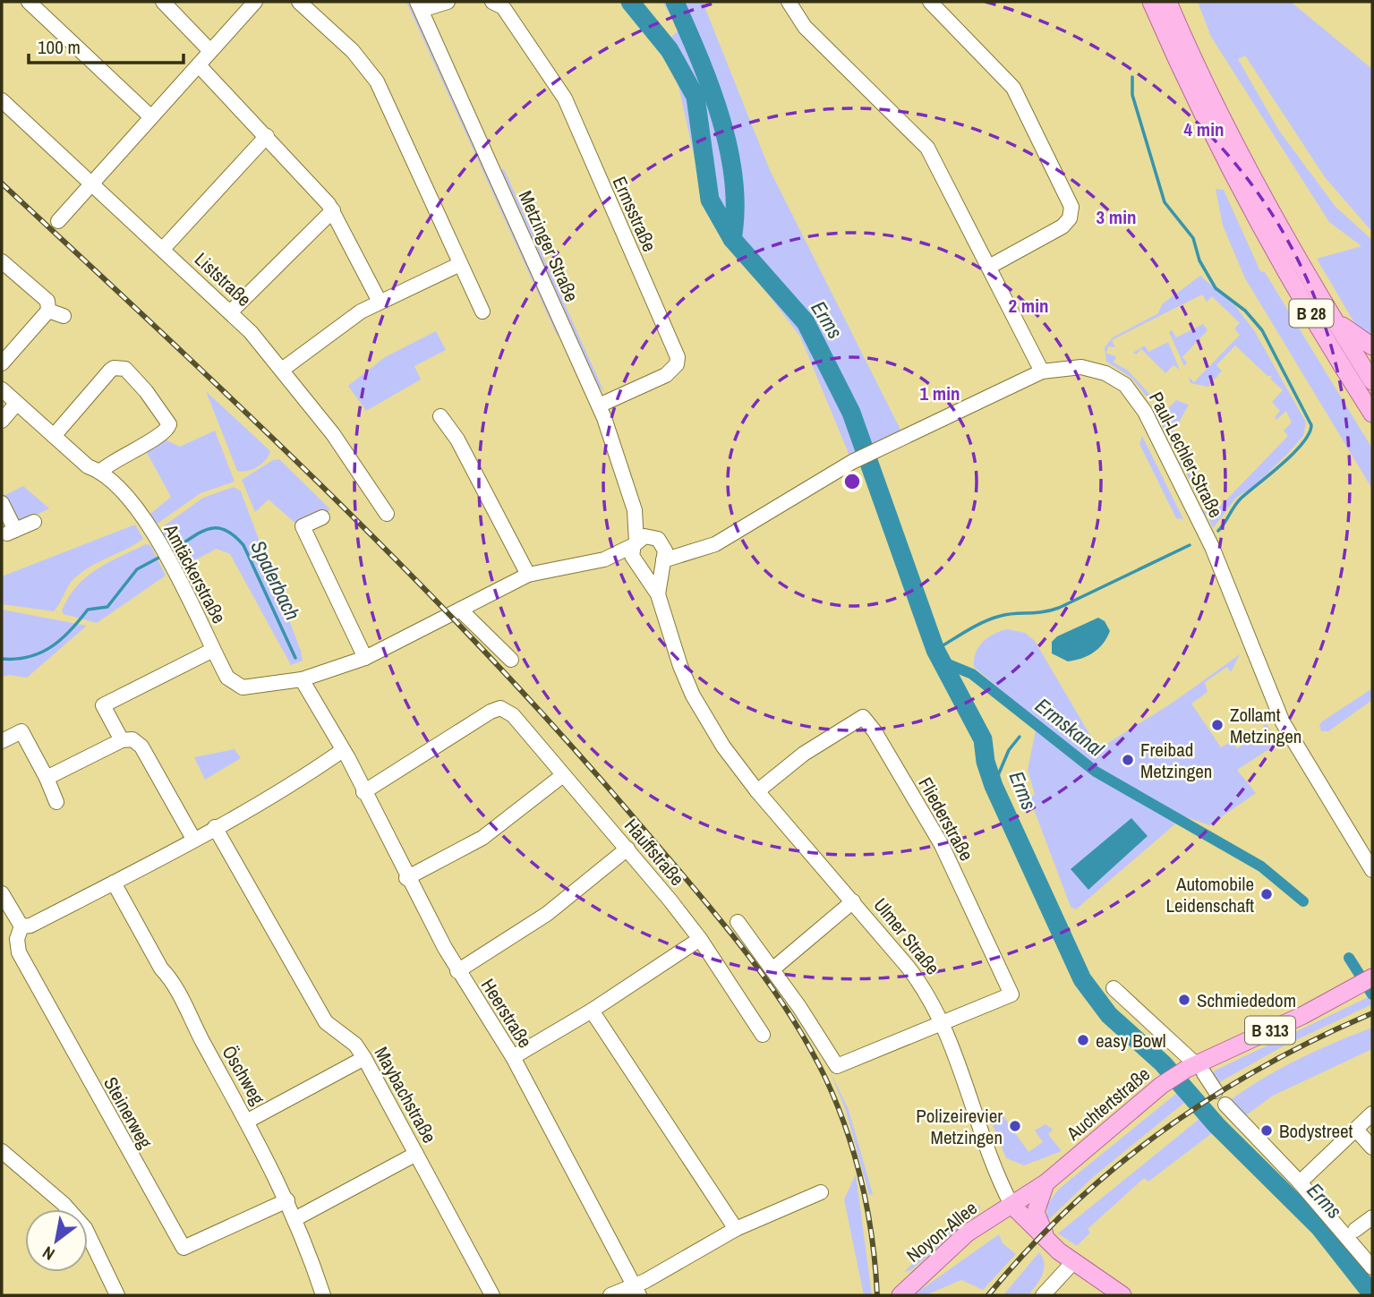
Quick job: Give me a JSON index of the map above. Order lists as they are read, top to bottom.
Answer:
{
  "streets": {
    "main road": [
      "B 28",
      "Ulmer Straße",
      "B 313",
      "Auchtertstraße",
      "Noyon-Allee"
    ],
    "street": [
      "Ermsstraße",
      "Metzinger Straße",
      "Liststraße",
      "Paul-Lechler-Straße",
      "Amtäckerstraße",
      "Fliederstraße",
      "Hauffstraße",
      "Heerstraße",
      "Öschweg",
      "Maybachstraße",
      "Steinerweg"
    ]
  },
  "crossings": [
    ["Ermsstraße", "Metzinger Straße"],
    ["Metzinger Straße", "Paul-Lechler-Straße"],
    ["Metzinger Straße", "Ulmer Straße"],
    ["Paul-Lechler-Straße", "Ulmer Straße"],
    ["Fliederstraße", "Ulmer Straße"],
    ["Hauffstraße", "Heerstraße"],
    ["Ulmer Straße", "Auchtertstraße"],
    ["Ulmer Straße", "Noyon-Allee"],
    ["Öschweg", "Steinerweg"],
    ["Auchtertstraße", "Noyon-Allee"]
  ],
  "water": ["Erms", "Spalerbach", "Ermskanal"],
  "places": [
    "Zollamt Metzingen",
    "Freibad Metzingen",
    "Automobile Leidenschaft",
    "Schmiededom",
    "easy Bowl",
    "Polizeirevier Metzingen",
    "Bodystreet"
  ],
  "scale_bar": "100 m",
  "north": "bottom left",
  "rings": [
    "4 min",
    "3 min",
    "2 min",
    "1 min"
  ]
}
